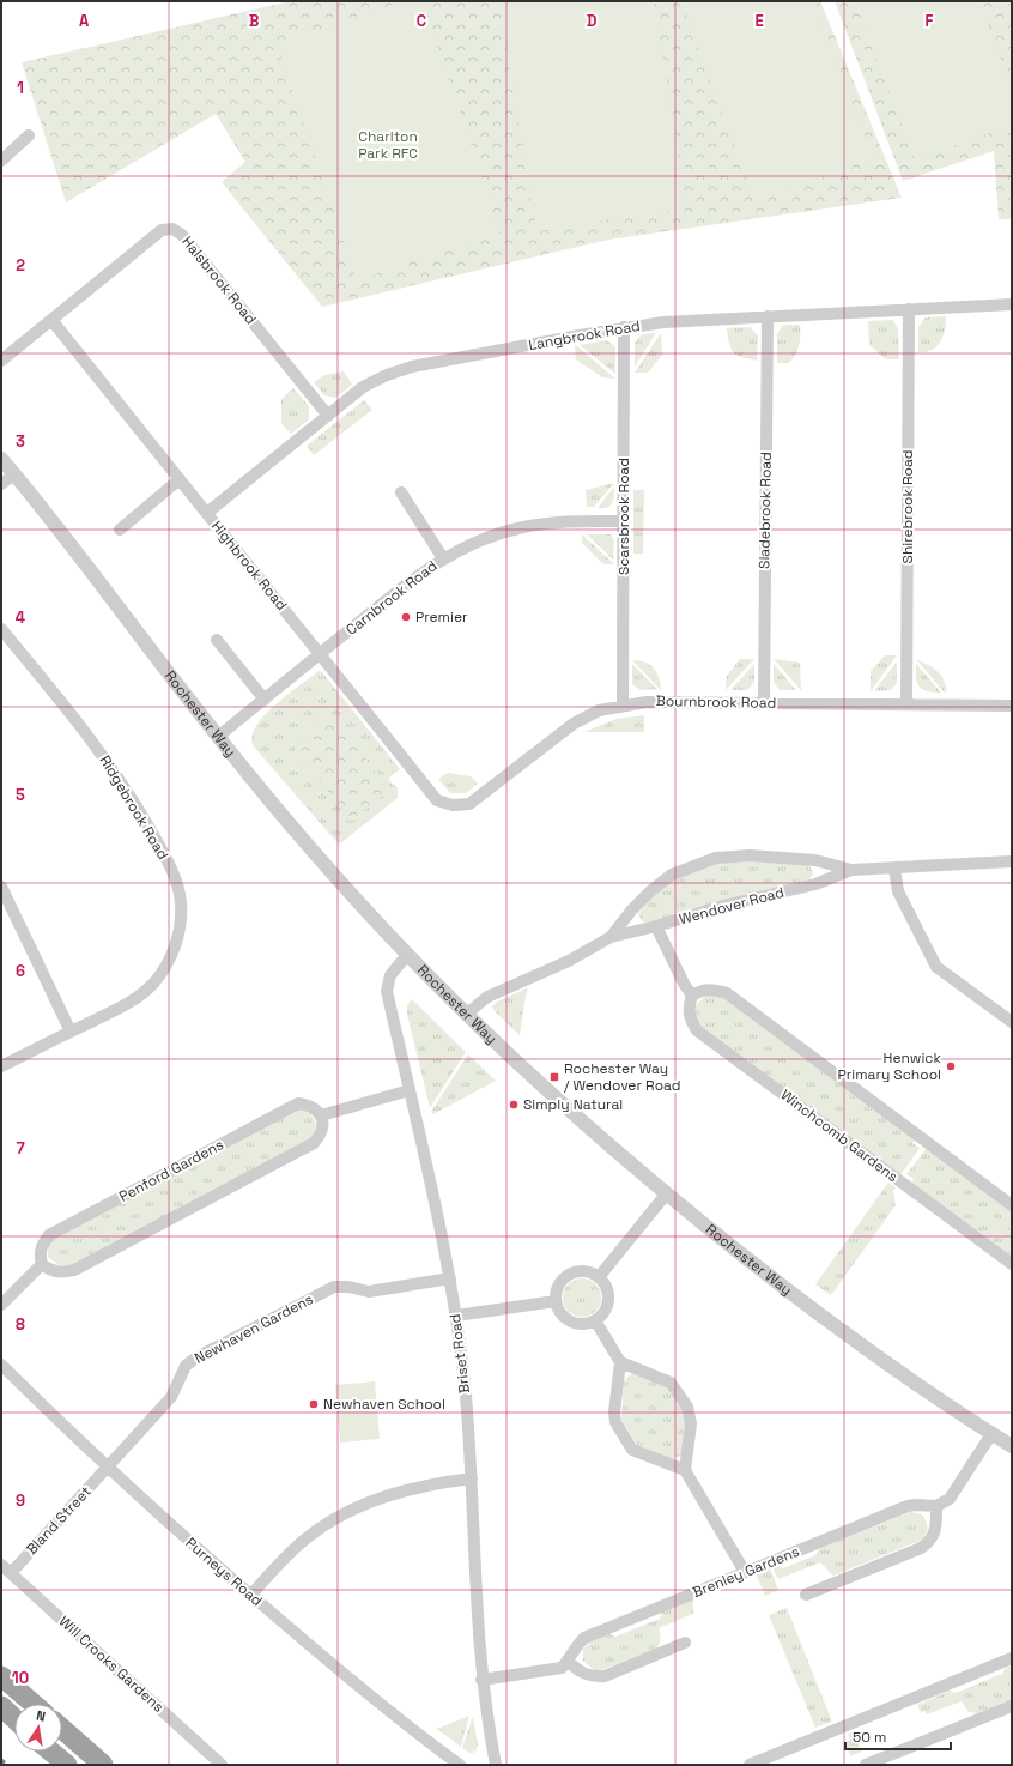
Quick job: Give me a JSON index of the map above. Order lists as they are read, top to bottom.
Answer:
{
  "streets": {
    "street": [
      "Halsbrook Road",
      "Langbrook Road",
      "Shirebrook Road",
      "Sladebrook Road",
      "Scarsbrook Road",
      "Highbrook Road",
      "Carnbrook Road",
      "Bournbrook Road",
      "Rochester Way",
      "Ridgebrook Road",
      "Wendover Road",
      "Winchcomb Gardens",
      "Penford Gardens",
      "Newhaven Gardens",
      "Briset Road",
      "Bland Street",
      "Purneys Road",
      "Brenley Gardens",
      "Will Crooks Gardens"
    ]
  },
  "crossings": [
    ["Halsbrook Road", "Langbrook Road"],
    ["Halsbrook Road", "Highbrook Road"],
    ["Langbrook Road", "Shirebrook Road"],
    ["Langbrook Road", "Sladebrook Road"],
    ["Langbrook Road", "Scarsbrook Road"],
    ["Langbrook Road", "Highbrook Road"],
    ["Shirebrook Road", "Bournbrook Road"],
    ["Sladebrook Road", "Bournbrook Road"],
    ["Scarsbrook Road", "Carnbrook Road"],
    ["Scarsbrook Road", "Bournbrook Road"],
    ["Highbrook Road", "Carnbrook Road"],
    ["Highbrook Road", "Bournbrook Road"],
    ["Carnbrook Road", "Rochester Way"],
    ["Rochester Way", "Wendover Road"],
    ["Rochester Way", "Briset Road"],
    ["Newhaven Gardens", "Briset Road"],
    ["Newhaven Gardens", "Bland Street"],
    ["Newhaven Gardens", "Purneys Road"],
    ["Bland Street", "Purneys Road"],
    ["Bland Street", "Will Crooks Gardens"]
  ],
  "parks": ["Charlton Park RFC"],
  "places": {
    "other": [
      "Premier",
      "Henwick Primary School",
      "Simply Natural",
      "Newhaven School"
    ],
    "transit": ["Rochester Way / Wendover Road"]
  },
  "scale_bar": "50 m",
  "north": "top",
  "grid": {
    "columns": [
      "A",
      "B",
      "C",
      "D",
      "E",
      "F"
    ],
    "rows": [
      "1",
      "2",
      "3",
      "4",
      "5",
      "6",
      "7",
      "8",
      "9",
      "10"
    ]
  }
}
